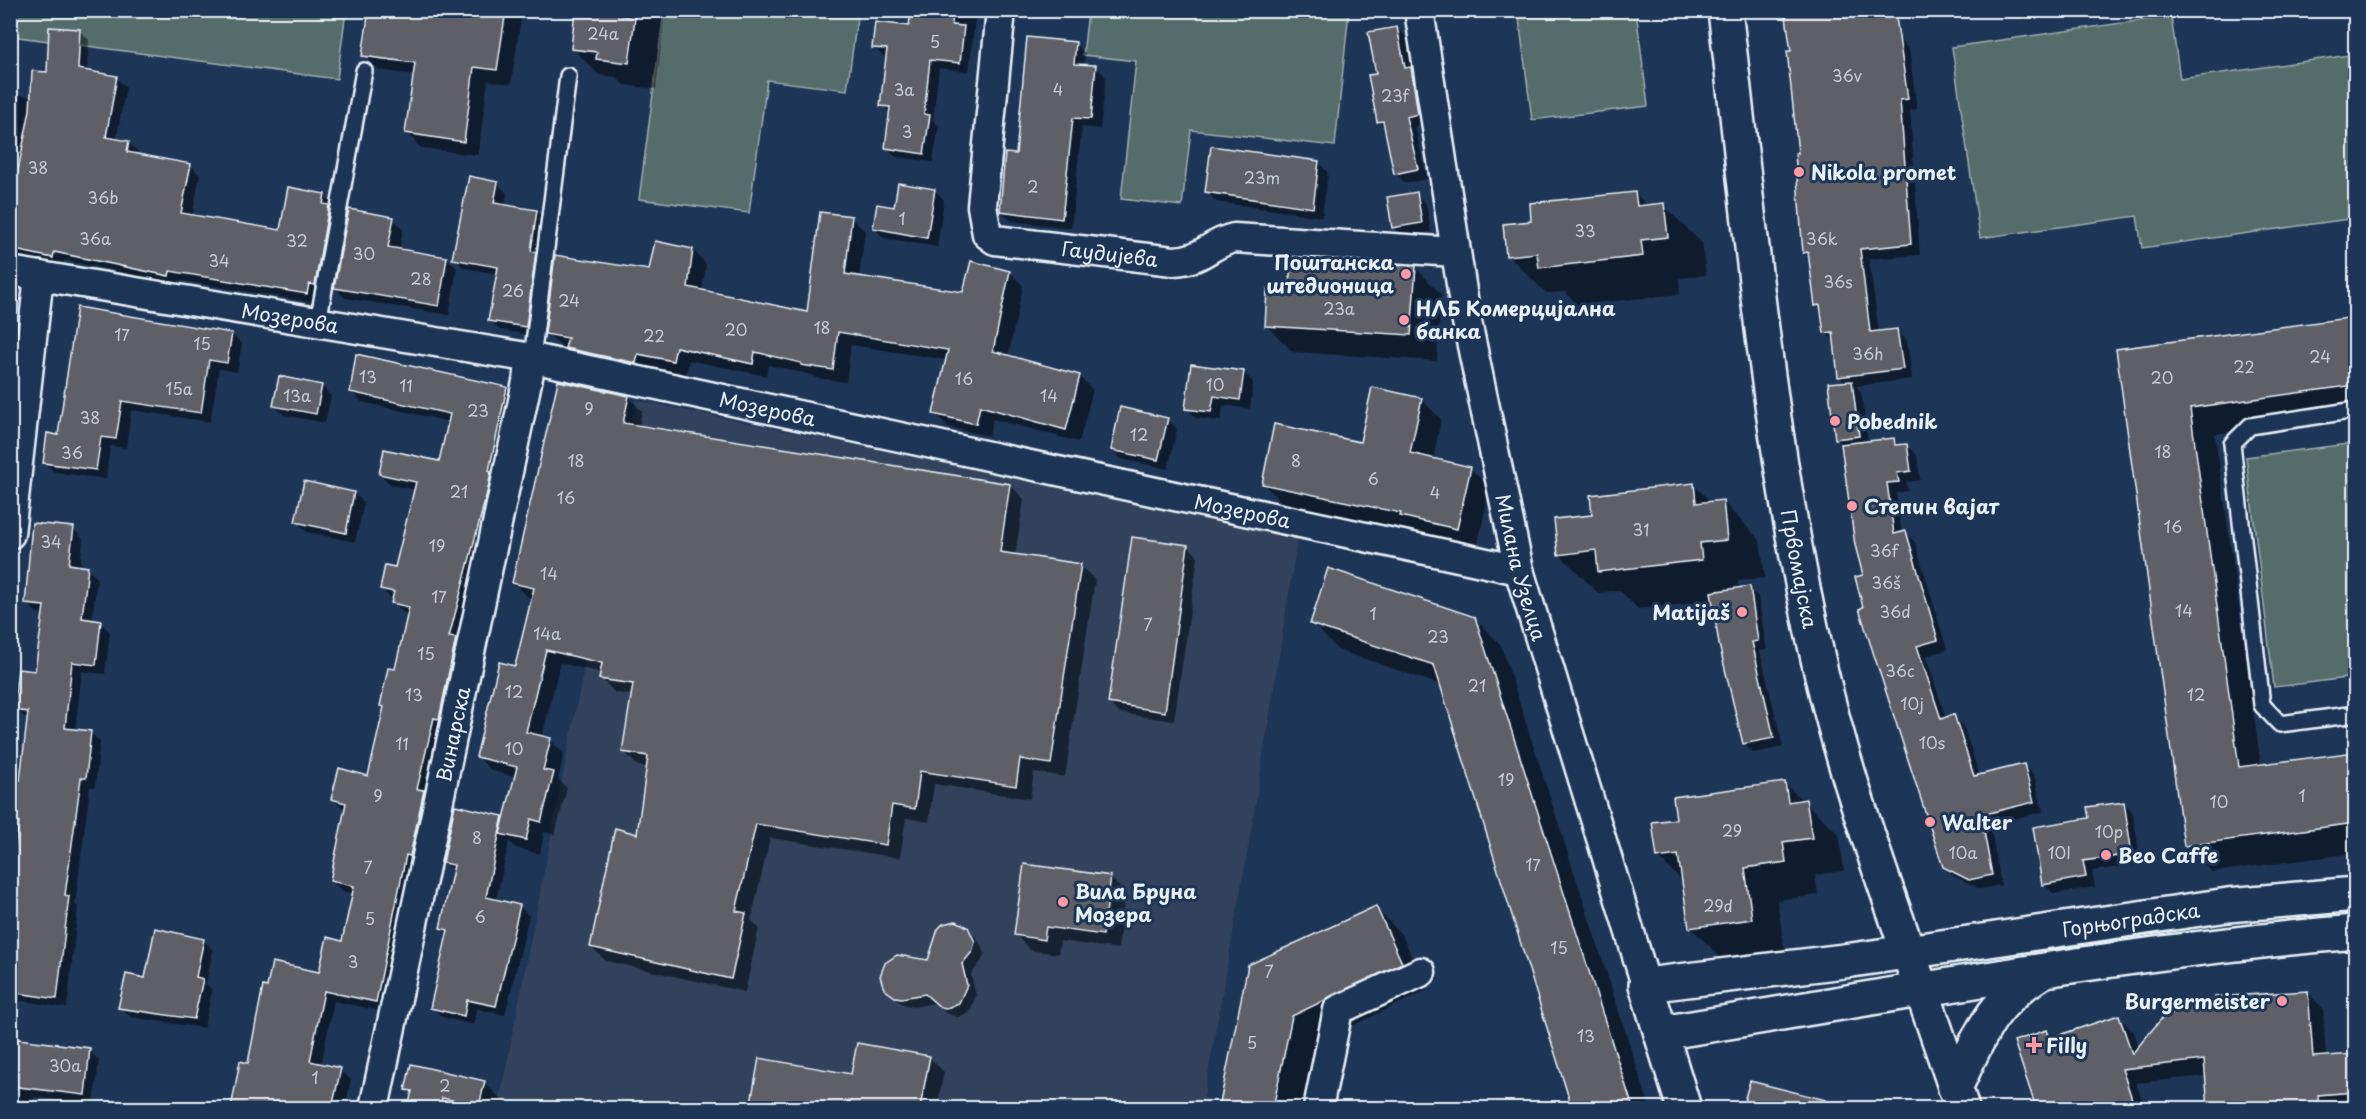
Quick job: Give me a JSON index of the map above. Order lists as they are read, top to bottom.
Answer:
{
  "streets": {
    "street": [
      "Гаудијева",
      "Мозерова",
      "Милана Узелца",
      "Првомајска",
      "Винарска",
      "Горњоградска"
    ]
  },
  "crossings": [
    ["Гаудијева", "Милана Узелца"],
    ["Мозерова", "Милана Узелца"],
    ["Мозерова", "Винарска"],
    ["Милана Узелца", "Горњоградска"],
    ["Првомајска", "Горњоградска"]
  ],
  "places": {
    "other": [
      "Nikola promet",
      "Поштанска штедионица",
      "НЛБ Комерцијална банка",
      "Pobednik",
      "Степин вајат",
      "Matijaš",
      "Walter",
      "Beo Caffe",
      "Вила Бруна Мозера",
      "Burgermeister"
    ],
    "health": ["Filly"]
  },
  "house_numbers": [
    "24a",
    "5",
    "36v",
    "3a",
    "4",
    "23f",
    "3",
    "38",
    "23m",
    "2",
    "36b",
    "1",
    "33",
    "36a",
    "36k",
    "32",
    "30",
    "34",
    "28",
    "36s",
    "26",
    "24",
    "23a",
    "18",
    "20",
    "17",
    "22",
    "15",
    "36h",
    "24",
    "22",
    "13",
    "20",
    "16",
    "10",
    "11",
    "15a",
    "13a",
    "14",
    "9",
    "23",
    "38",
    "12",
    "18",
    "36",
    "18",
    "8",
    "6",
    "21",
    "4",
    "16",
    "16",
    "31",
    "34",
    "19",
    "36f",
    "14",
    "36š",
    "17",
    "14",
    "36d",
    "1",
    "7",
    "14a",
    "23",
    "15",
    "36c",
    "21",
    "12",
    "13",
    "12",
    "10j",
    "10s",
    "11",
    "10",
    "19",
    "9",
    "1",
    "10",
    "29",
    "10p",
    "8",
    "10a",
    "10l",
    "17",
    "7",
    "29d",
    "6",
    "5",
    "15",
    "3",
    "7",
    "13",
    "5",
    "30a",
    "1",
    "2"
  ]
}
